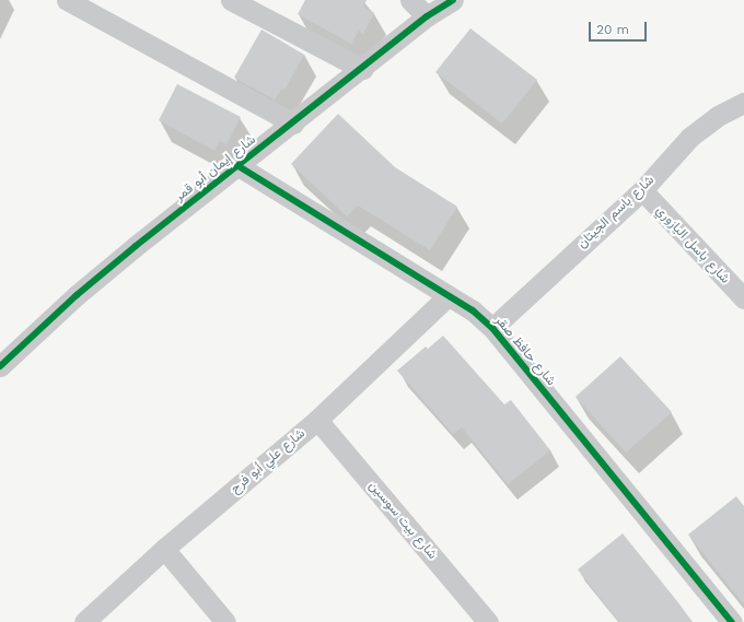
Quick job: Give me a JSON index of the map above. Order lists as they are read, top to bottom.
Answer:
{
  "streets": {
    "street": [
      "شارع إيمان أبو قمر",
      "شارع باسم الجيتان",
      "شارع باسل اليازوري",
      "شارع حافظ صقر",
      "شارع علي أبو فرح",
      "شارع بيت سوسين"
    ]
  },
  "crossings": [
    ["شارع إيمان أبو قمر", "شارع حافظ صقر"],
    ["شارع باسم الجيتان", "شارع باسل اليازوري"],
    ["شارع باسم الجيتان", "شارع حافظ صقر"],
    ["شارع حافظ صقر", "شارع علي أبو فرح"],
    ["شارع علي أبو فرح", "شارع بيت سوسين"]
  ],
  "scale_bar": "20 m"
}
